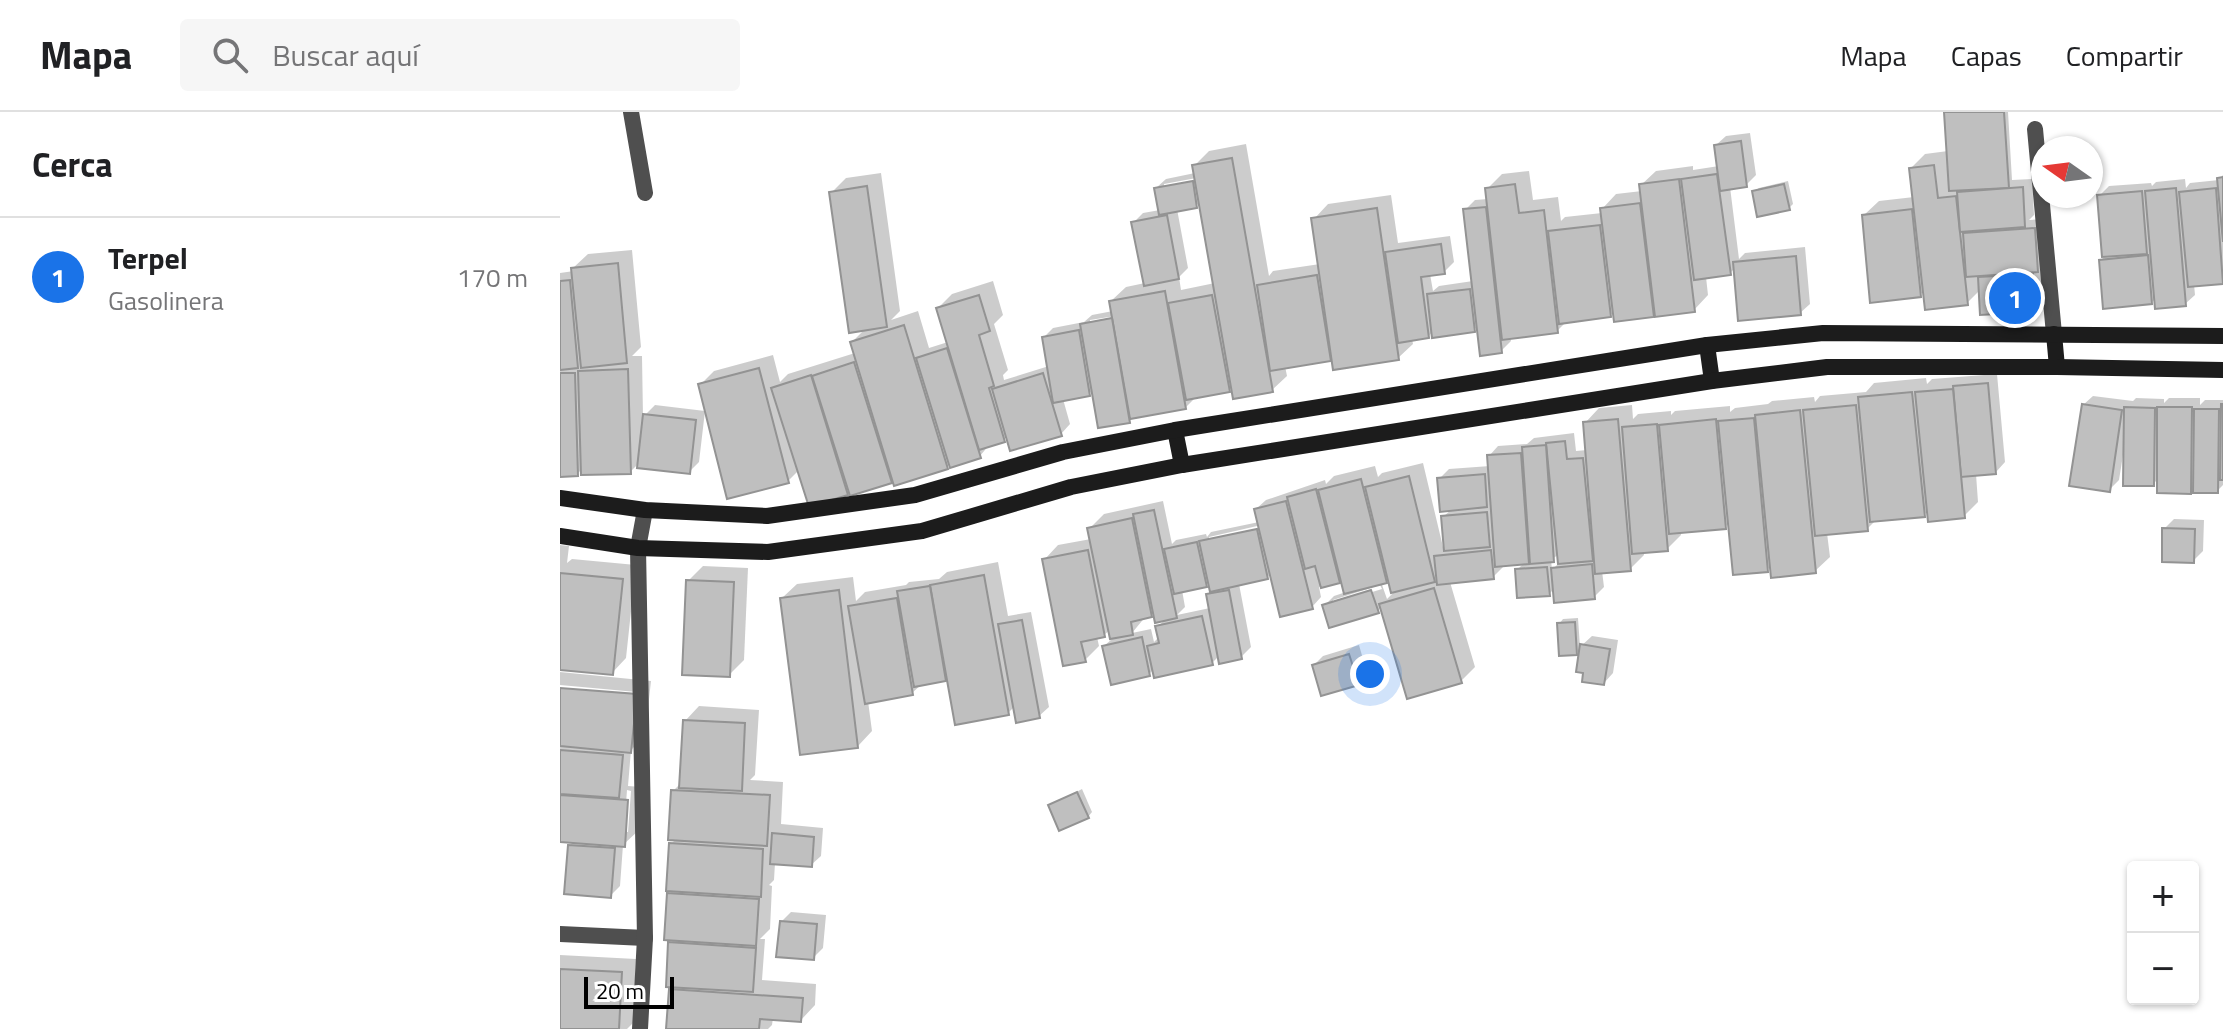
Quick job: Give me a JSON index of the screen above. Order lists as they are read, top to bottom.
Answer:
{
  "scale_bar": "20 m",
  "north": "left",
  "page": {
    "header": "Mapa",
    "search": "Buscar aquí",
    "nav": ["Mapa", "Capas", "Compartir"],
    "heading": "Cerca",
    "list": [
      {
        "mark": "1",
        "name": "Terpel",
        "note": "Gasolinera",
        "value": "170 m"
      }
    ],
    "pins": "1",
    "map_buttons": ["+", "−"],
    "scale": "20 m"
  }
}
